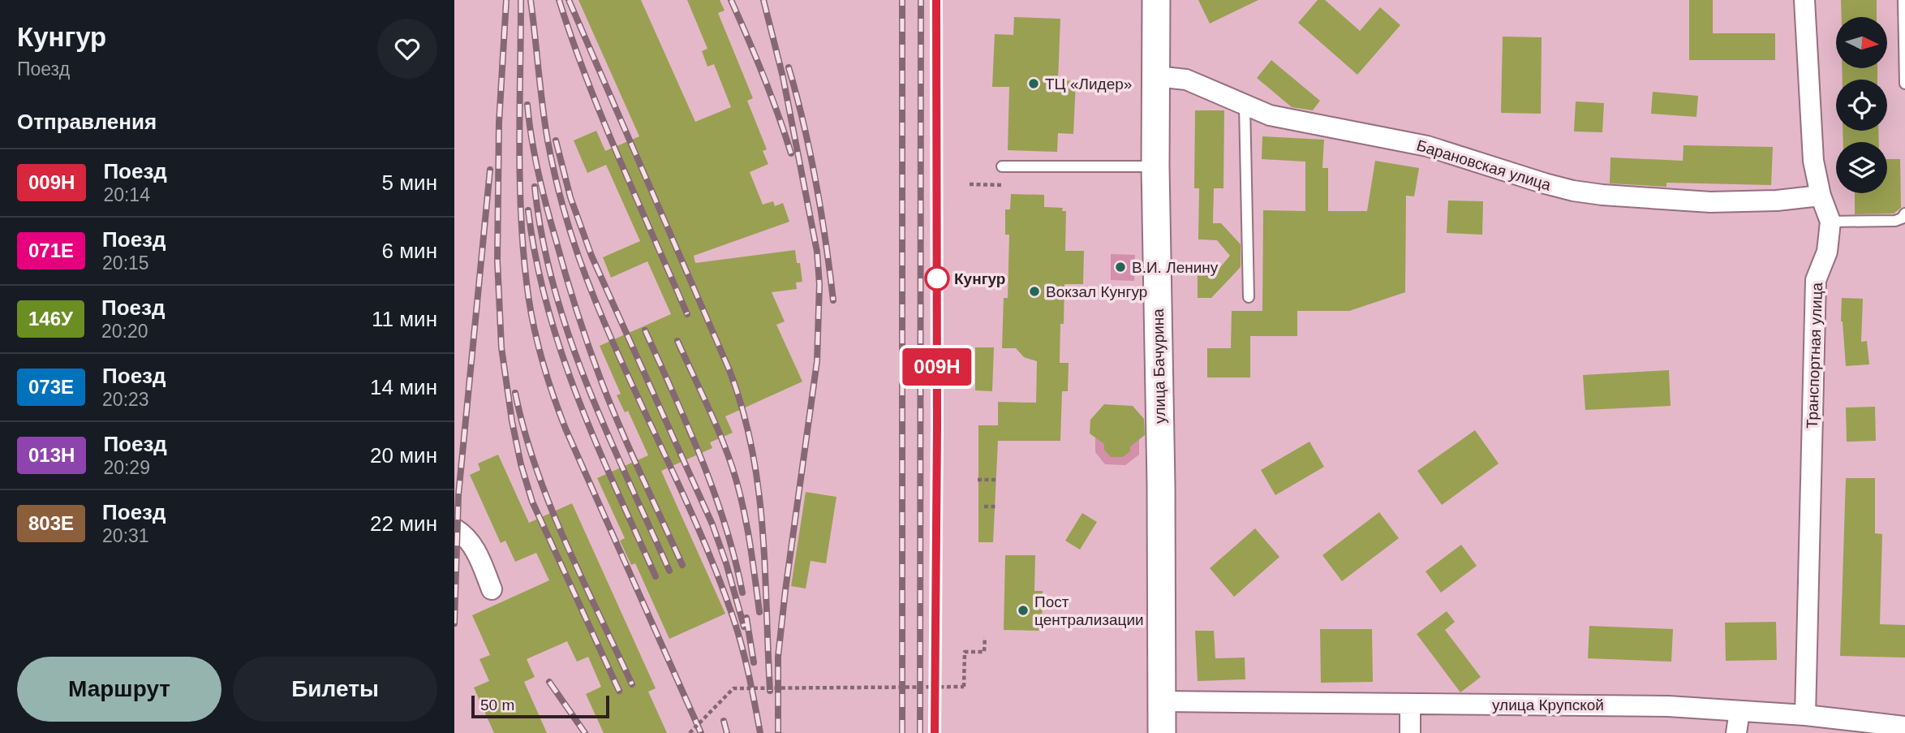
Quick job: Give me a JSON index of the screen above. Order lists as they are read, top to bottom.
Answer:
{
  "streets": {
    "street": [
      "Барановская улица",
      "Транспортная улица",
      "улица Бачурина",
      "улица Крупской"
    ]
  },
  "crossings": [
    ["Барановская улица", "Транспортная улица"],
    ["Барановская улица", "улица Бачурина"],
    ["Транспортная улица", "улица Крупской"],
    ["улица Бачурина", "улица Крупской"]
  ],
  "places": [
    "ТЦ «Лидер»",
    "В.И. Ленину",
    "Кунгур",
    "Вокзал Кунгур",
    "Пост централизации"
  ],
  "scale_bar": "50 m",
  "north": "right",
  "page": {
    "heading": [
      ["Кунгур", "Поезд"],
      "Отправления"
    ],
    "on_map": "009Н",
    "list": [
      {
        "mark": "009Н",
        "name": "Поезд",
        "note": "20:14",
        "value": "5 мин"
      },
      {
        "mark": "071Е",
        "name": "Поезд",
        "note": "20:15",
        "value": "6 мин"
      },
      {
        "mark": "146У",
        "name": "Поезд",
        "note": "20:20",
        "value": "11 мин"
      },
      {
        "mark": "073Е",
        "name": "Поезд",
        "note": "20:23",
        "value": "14 мин"
      },
      {
        "mark": "013Н",
        "name": "Поезд",
        "note": "20:29",
        "value": "20 мин"
      },
      {
        "mark": "803Е",
        "name": "Поезд",
        "note": "20:31",
        "value": "22 мин"
      }
    ],
    "buttons": ["Маршрут", "Билеты"],
    "scale": "50 m"
  }
}
